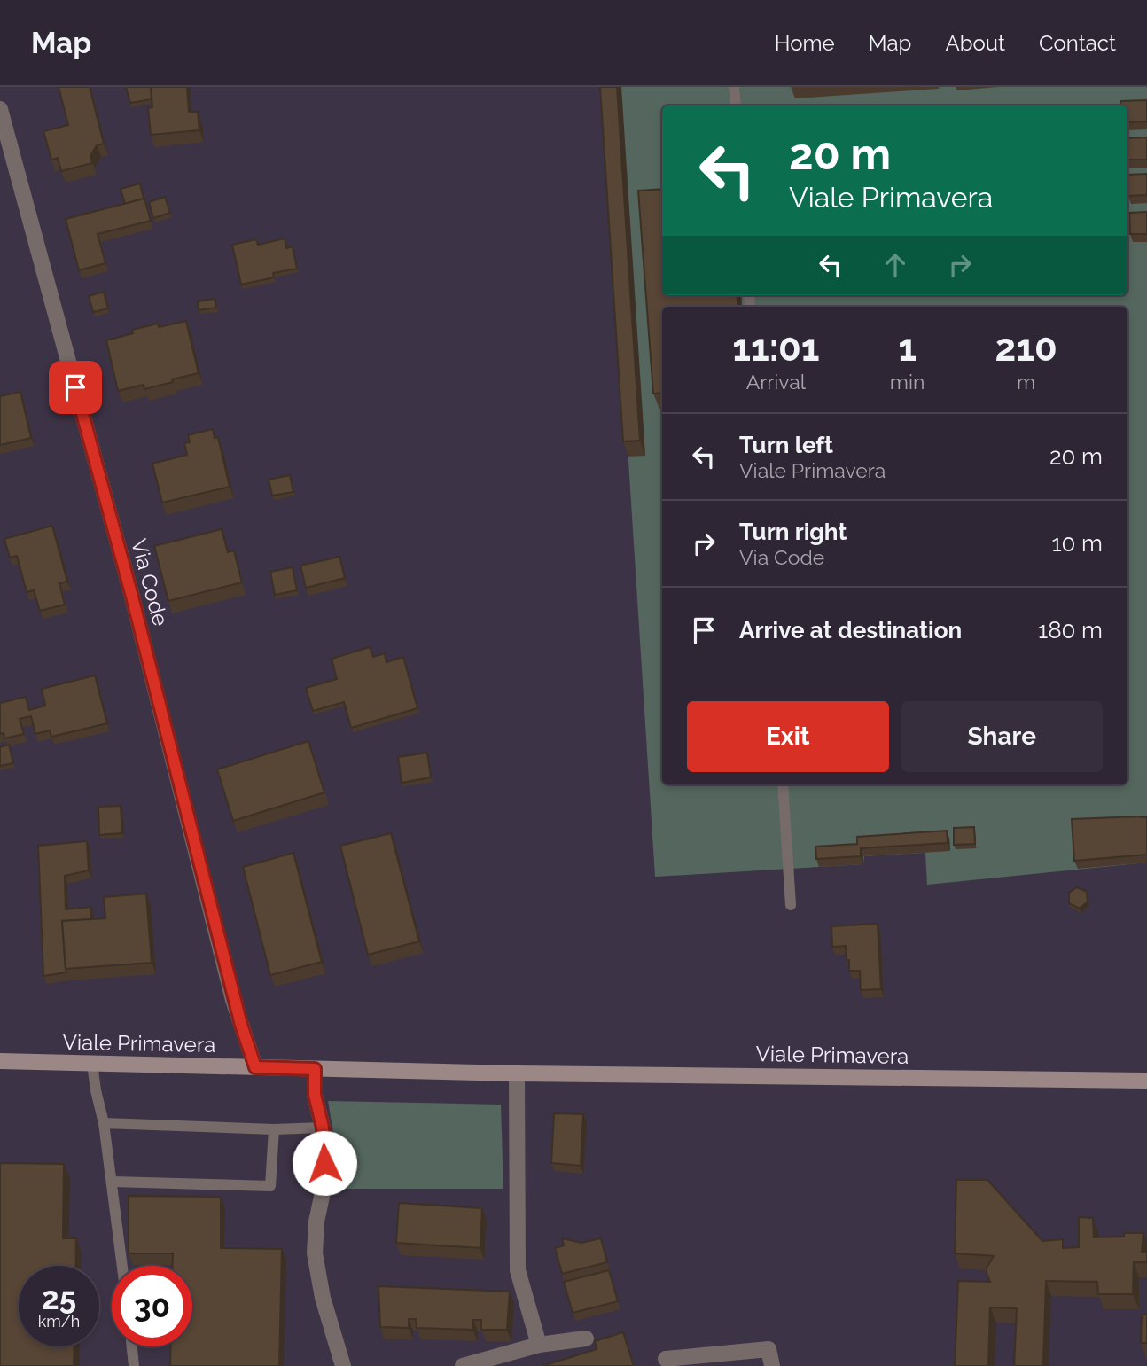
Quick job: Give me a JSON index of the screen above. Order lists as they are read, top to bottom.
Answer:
{
  "streets": {
    "main road": ["Viale Primavera"],
    "street": ["Via Code"]
  },
  "crossings": [
    ["Via Code", "Viale Primavera"]
  ],
  "page": {
    "header": "Map",
    "nav": [
      "Home",
      "Map",
      "About",
      "Contact"
    ],
    "turn": ["20 m", "Viale Primavera"],
    "eta": [
      "11:01",
      "Arrival",
      "1",
      "min",
      "210",
      "m"
    ],
    "list": [
      {
        "name": "Turn left",
        "note": "Viale Primavera",
        "value": "20 m"
      },
      {
        "name": "Turn right",
        "note": "Via Code",
        "value": "10 m"
      },
      {
        "name": "Arrive at destination",
        "value": "180 m"
      }
    ],
    "buttons": ["Exit", "Share"],
    "speed": "25 km/h",
    "limit": "30"
  }
}
